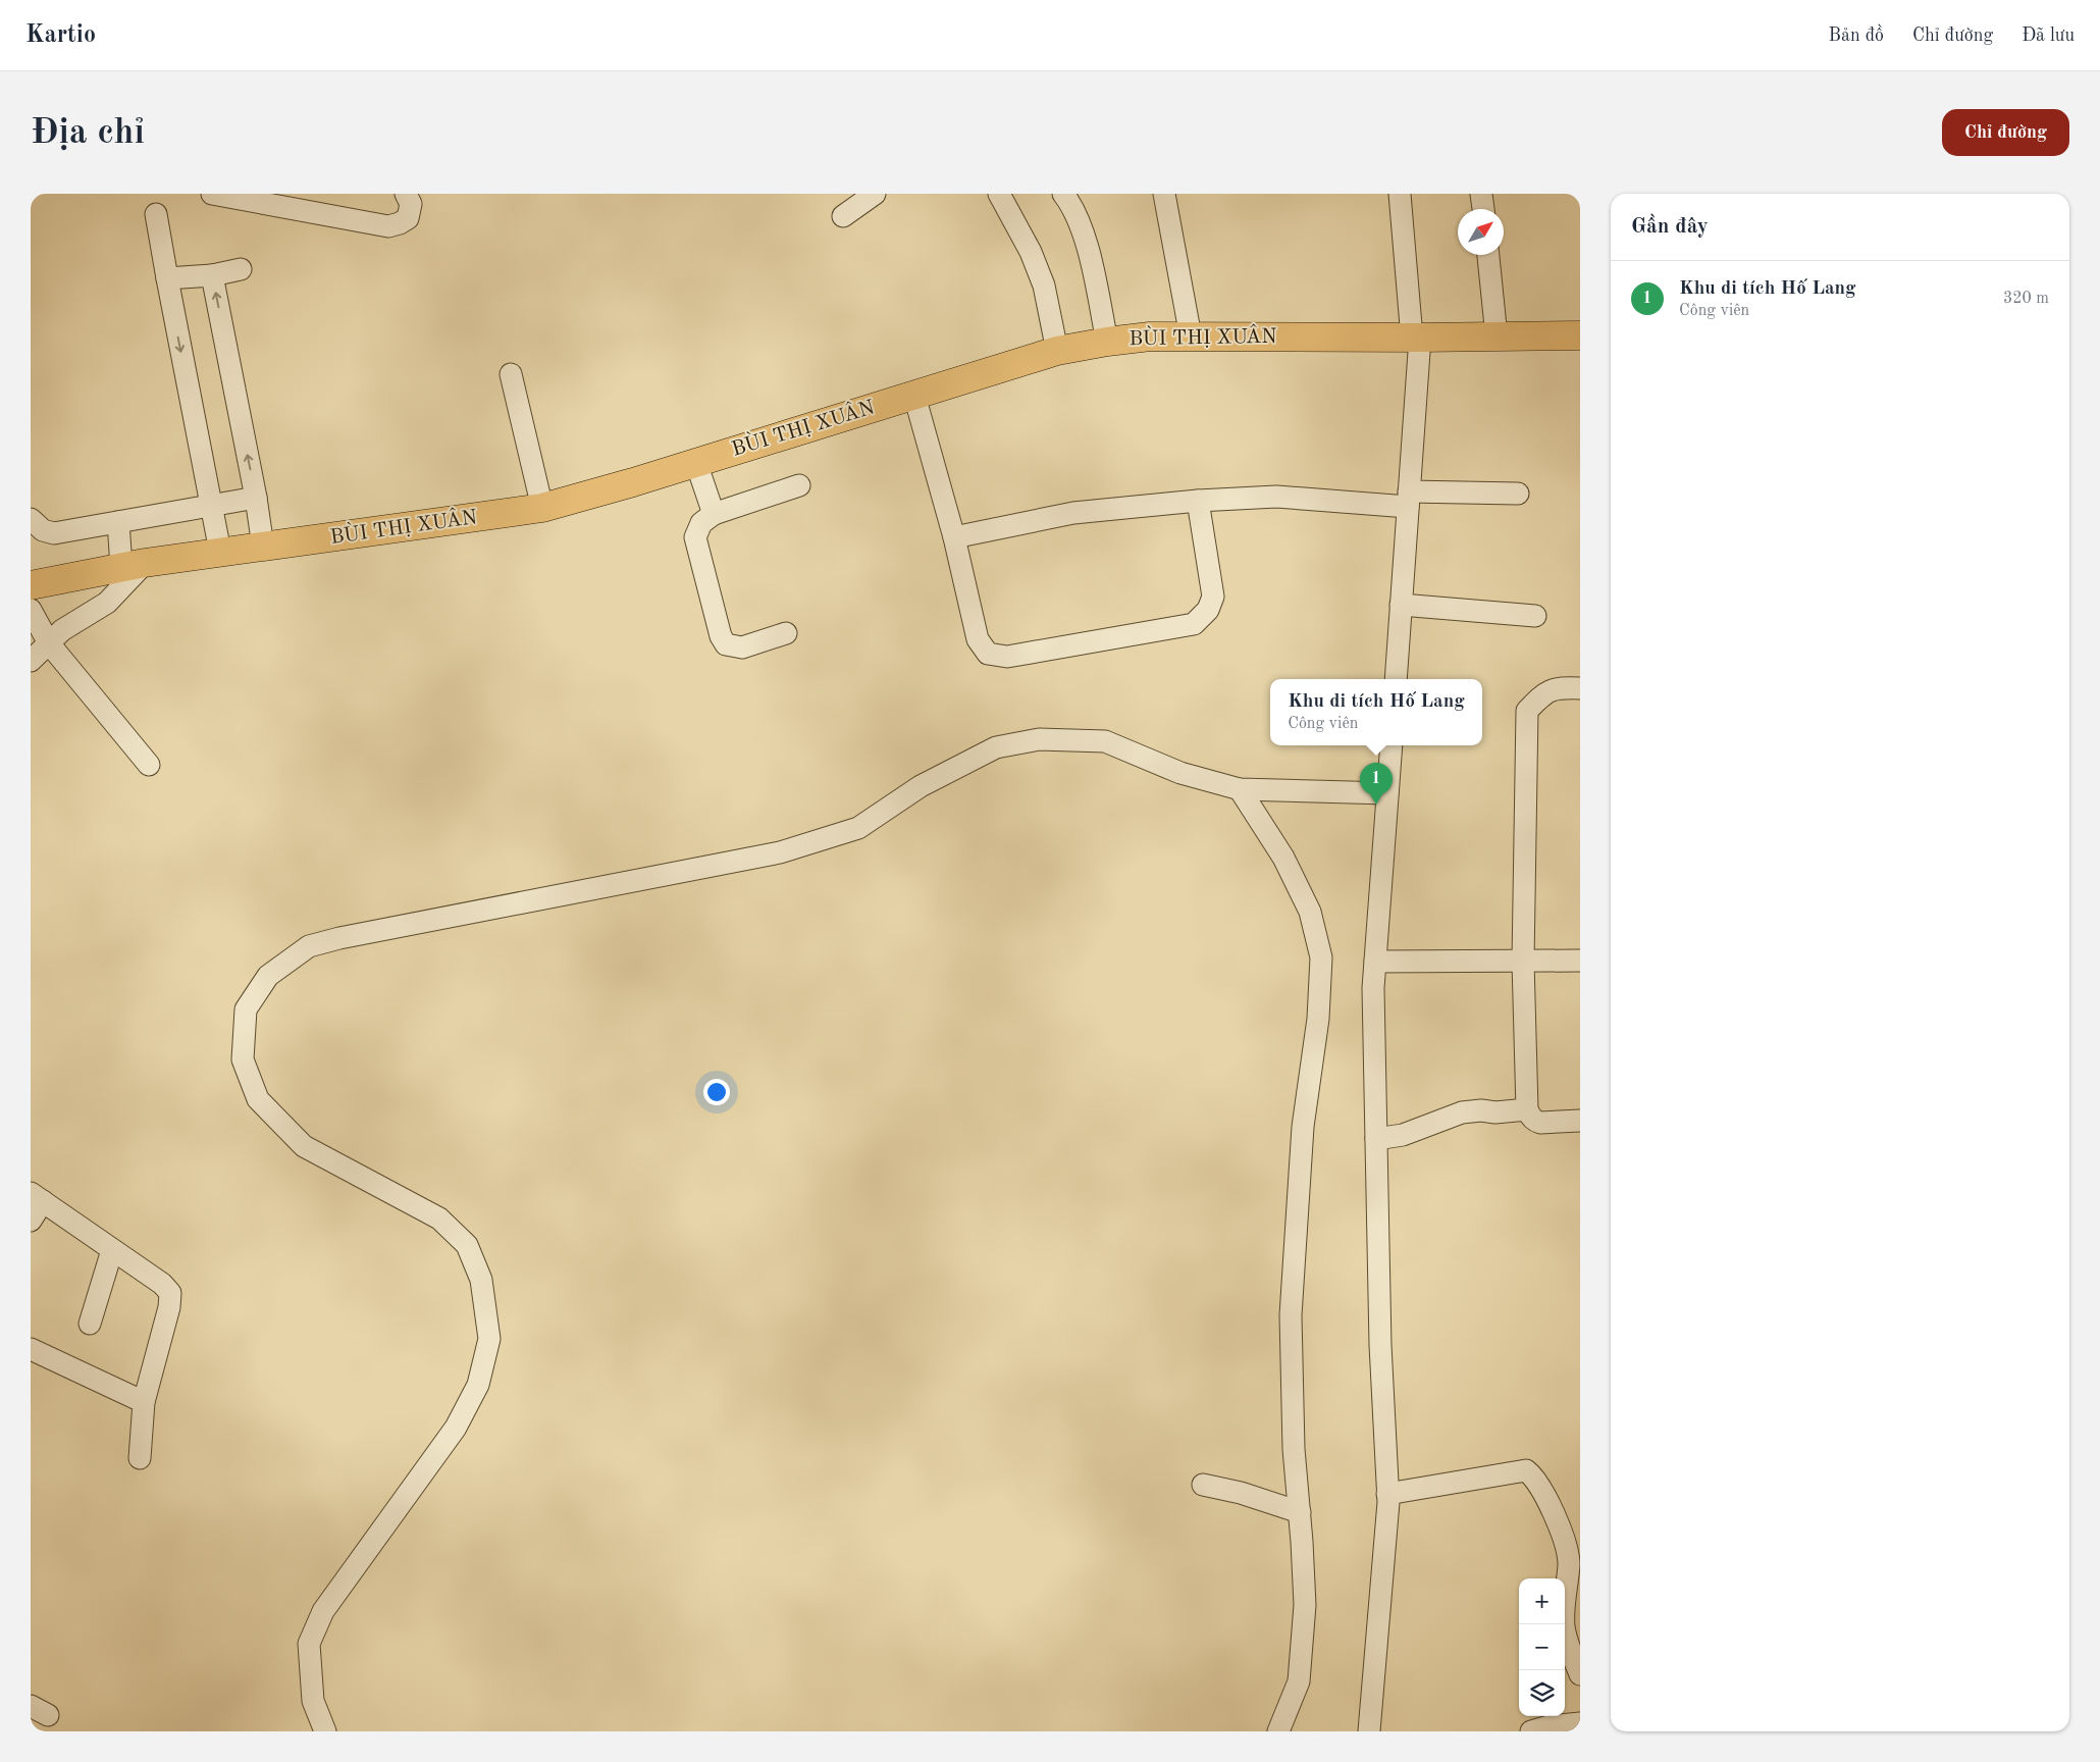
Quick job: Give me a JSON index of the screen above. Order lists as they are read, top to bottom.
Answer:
{
  "streets": {
    "main road": ["BÙI THỊ XUÂN"]
  },
  "north": "top right",
  "page": {
    "header": "Kartio",
    "nav": ["Bản đồ", "Chỉ đường", "Đã lưu"],
    "buttons": "Chỉ đường",
    "title": "Địa chỉ",
    "heading": "Gần đây",
    "list": [
      {
        "mark": "1",
        "name": "Khu di tích Hố Lang",
        "note": "Công viên",
        "value": "320 m"
      }
    ],
    "popup": ["Khu di tích Hố Lang", "Công viên"],
    "pins": "1",
    "map_buttons": ["+", "−"]
  }
}
